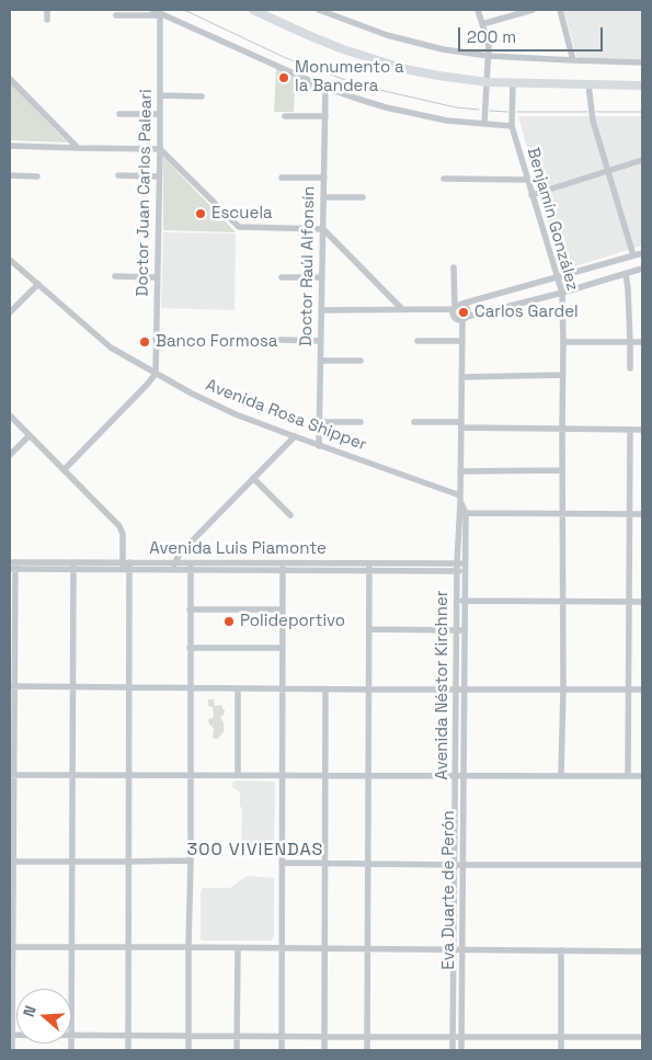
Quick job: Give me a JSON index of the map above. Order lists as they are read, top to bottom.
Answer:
{
  "streets": {
    "street": [
      "Doctor Juan Carlos Paleari",
      "Benjamín González",
      "Doctor Raúl Alfonsín",
      "Avenida Rosa Shipper",
      "Avenida Luis Piamonte",
      "Avenida Néstor Kirchner",
      "Eva Duarte de Perón"
    ]
  },
  "crossings": [
    ["Doctor Juan Carlos Paleari", "Avenida Rosa Shipper"],
    ["Doctor Raúl Alfonsín", "Avenida Rosa Shipper"],
    ["Avenida Luis Piamonte", "Avenida Néstor Kirchner"],
    ["Avenida Luis Piamonte", "Eva Duarte de Perón"],
    ["Avenida Néstor Kirchner", "Eva Duarte de Perón"]
  ],
  "districts": ["300 VIVIENDAS"],
  "places": [
    "Monumento a la Bandera",
    "Escuela",
    "Carlos Gardel",
    "Banco Formosa",
    "Polideportivo"
  ],
  "scale_bar": "200 m",
  "north": "left"
}
